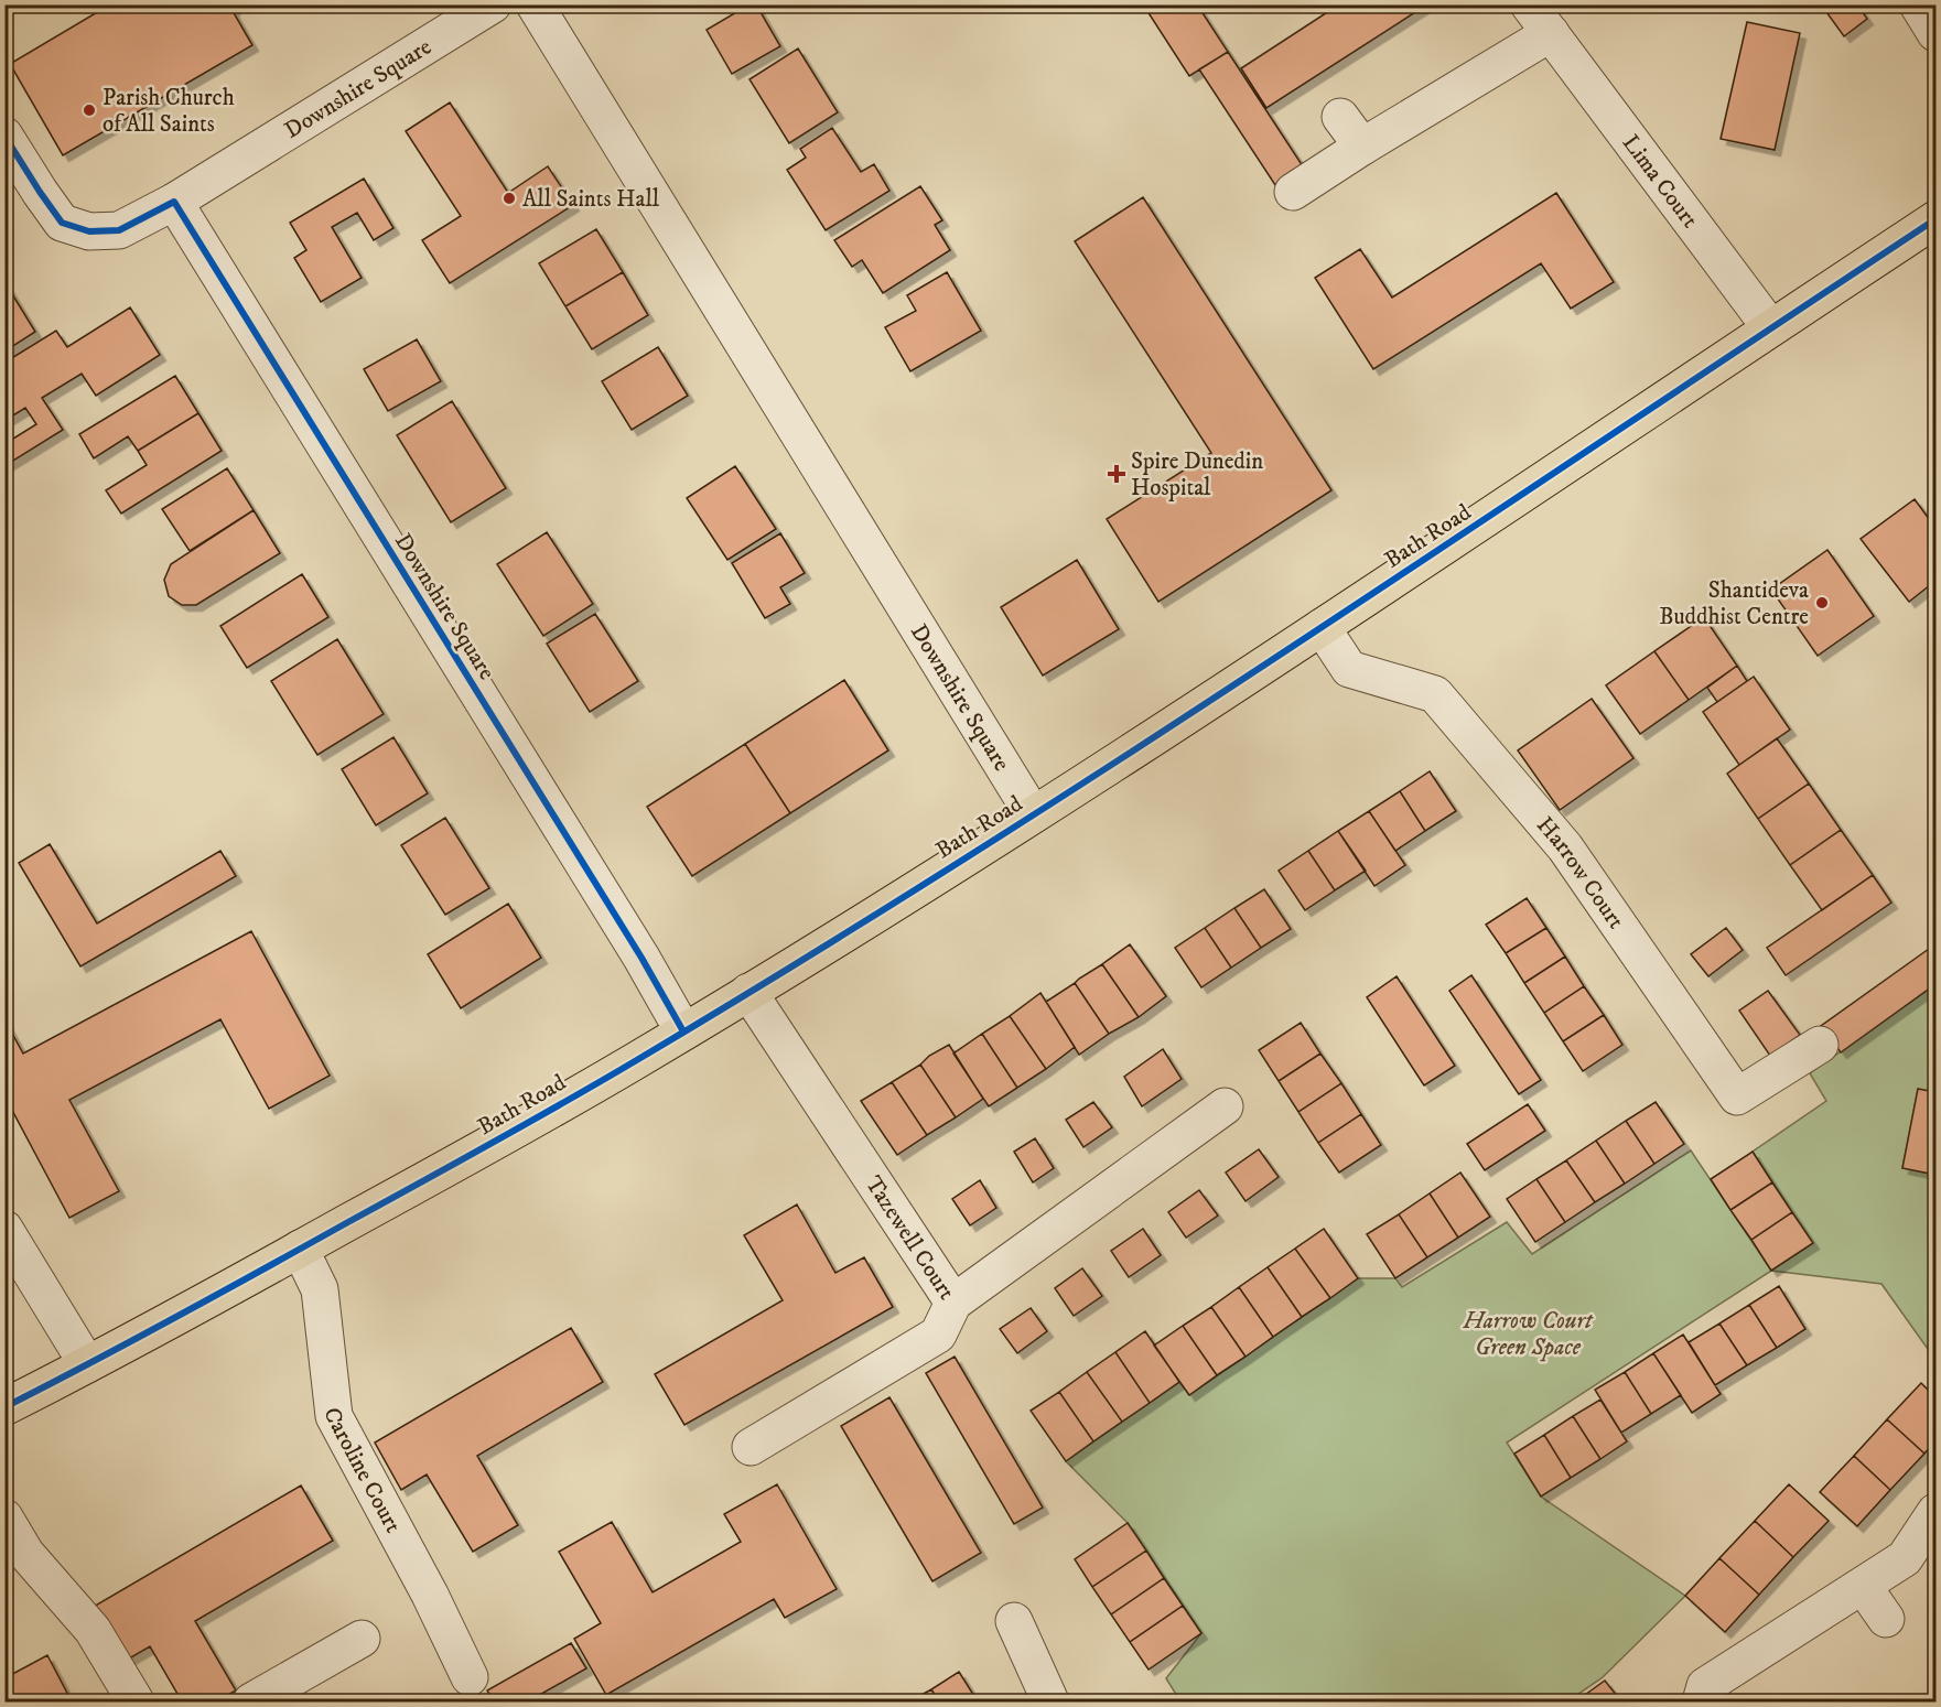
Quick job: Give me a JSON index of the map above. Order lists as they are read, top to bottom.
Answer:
{
  "streets": {
    "main road": ["Bath Road"],
    "street": [
      "Downshire Square",
      "Lima Court",
      "Harrow Court",
      "Tazewell Court",
      "Caroline Court"
    ]
  },
  "crossings": [
    ["Downshire Square", "Bath Road"],
    ["Lima Court", "Bath Road"],
    ["Bath Road", "Harrow Court"],
    ["Bath Road", "Tazewell Court"],
    ["Bath Road", "Caroline Court"]
  ],
  "parks": ["Harrow Court Green Space"],
  "places": {
    "other": ["Parish Church of All Saints", "All Saints Hall", "Shantideva Buddhist Centre"],
    "health": ["Spire Dunedin Hospital"]
  }
}
